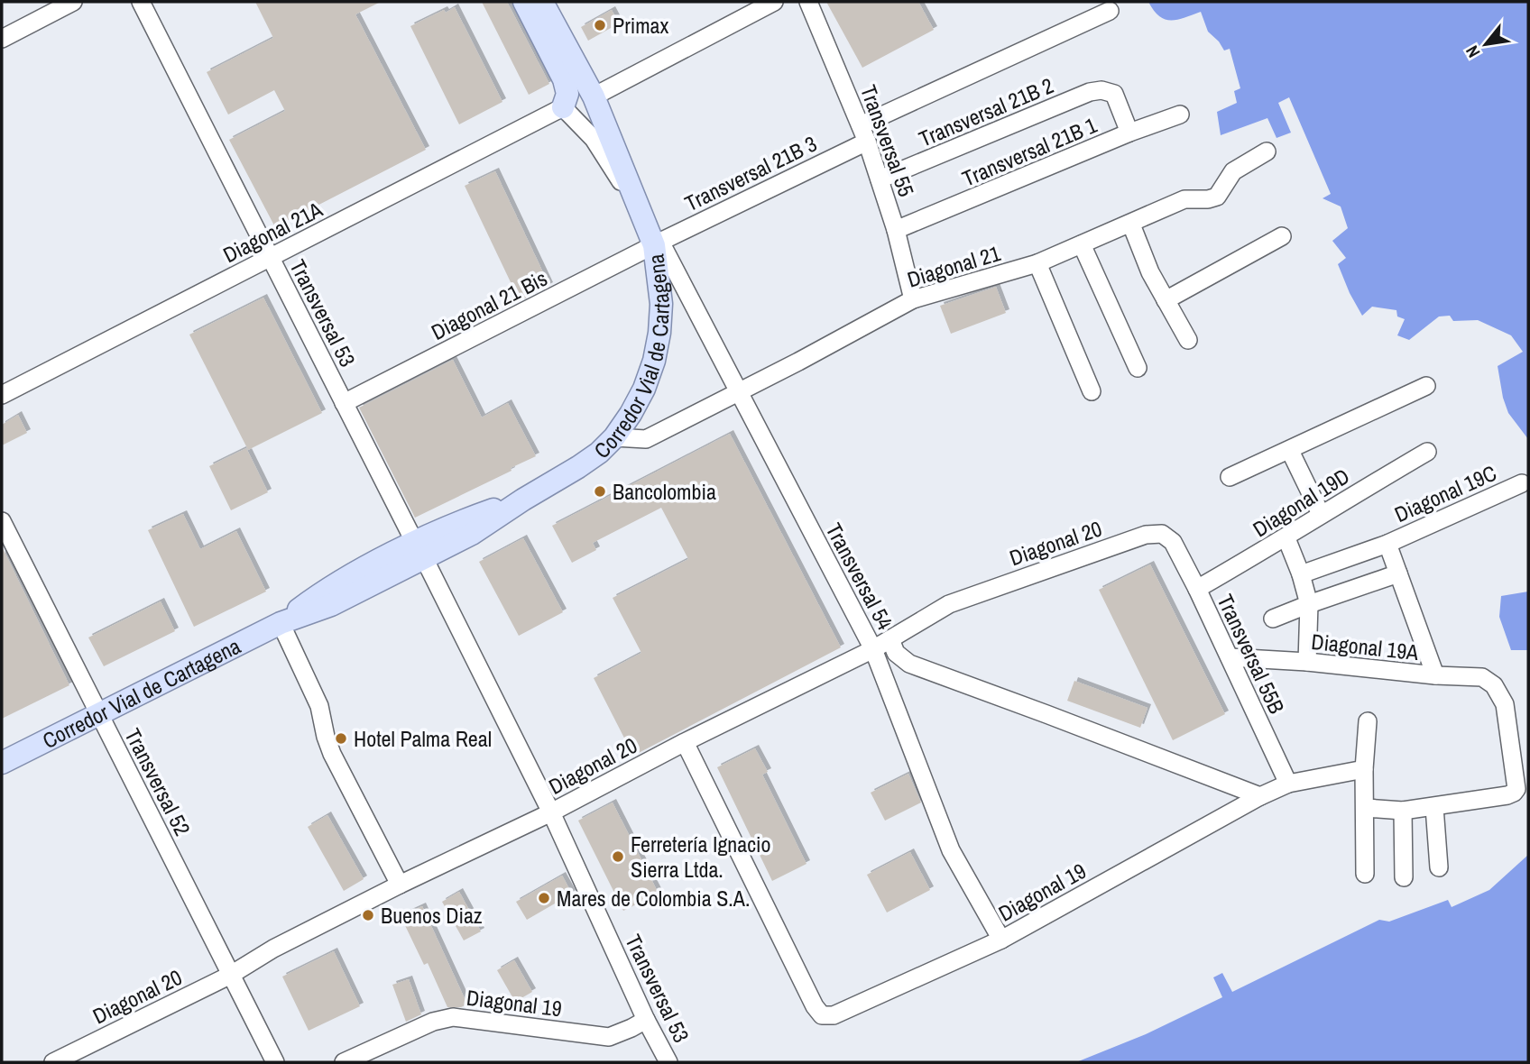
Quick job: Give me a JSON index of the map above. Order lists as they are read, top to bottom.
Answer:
{
  "streets": {
    "main road": ["Corredor Vial de Cartagena"],
    "street": [
      "Transversal 21B 2",
      "Transversal 55",
      "Transversal 21B 1",
      "Transversal 21B 3",
      "Diagonal 21A",
      "Diagonal 21",
      "Diagonal 21 Bis",
      "Transversal 53",
      "Diagonal 19C",
      "Diagonal 19D",
      "Diagonal 20",
      "Transversal 54",
      "Diagonal 19A",
      "Transversal 55B",
      "Transversal 52",
      "Diagonal 19"
    ]
  },
  "crossings": [
    ["Transversal 21B 2", "Transversal 55"],
    ["Transversal 21B 2", "Transversal 21B 1"],
    ["Transversal 55", "Transversal 21B 1"],
    ["Transversal 55", "Transversal 21B 3"],
    ["Transversal 55", "Diagonal 21"],
    ["Transversal 21B 3", "Diagonal 21 Bis"],
    ["Transversal 21B 3", "Corredor Vial de Cartagena"],
    ["Transversal 21B 3", "Transversal 54"],
    ["Diagonal 21A", "Transversal 53"],
    ["Diagonal 21", "Corredor Vial de Cartagena"],
    ["Diagonal 21", "Transversal 54"],
    ["Diagonal 21 Bis", "Transversal 53"],
    ["Diagonal 21 Bis", "Corredor Vial de Cartagena"],
    ["Diagonal 21 Bis", "Transversal 54"],
    ["Transversal 53", "Corredor Vial de Cartagena"],
    ["Transversal 53", "Diagonal 20"],
    ["Transversal 53", "Diagonal 19"],
    ["Corredor Vial de Cartagena", "Transversal 54"],
    ["Corredor Vial de Cartagena", "Transversal 52"],
    ["Diagonal 19D", "Transversal 55B"],
    ["Diagonal 20", "Transversal 54"],
    ["Diagonal 20", "Transversal 55B"],
    ["Diagonal 20", "Transversal 52"],
    ["Diagonal 20", "Diagonal 19"],
    ["Transversal 54", "Diagonal 19"],
    ["Diagonal 19A", "Transversal 55B"],
    ["Transversal 55B", "Diagonal 19"]
  ],
  "places": [
    "Primax",
    "Bancolombia",
    "Hotel Palma Real",
    "Ferretería Ignacio Sierra Ltda.",
    "Mares de Colombia S.A.",
    "Buenos Diaz"
  ],
  "north": "bottom left"
}
